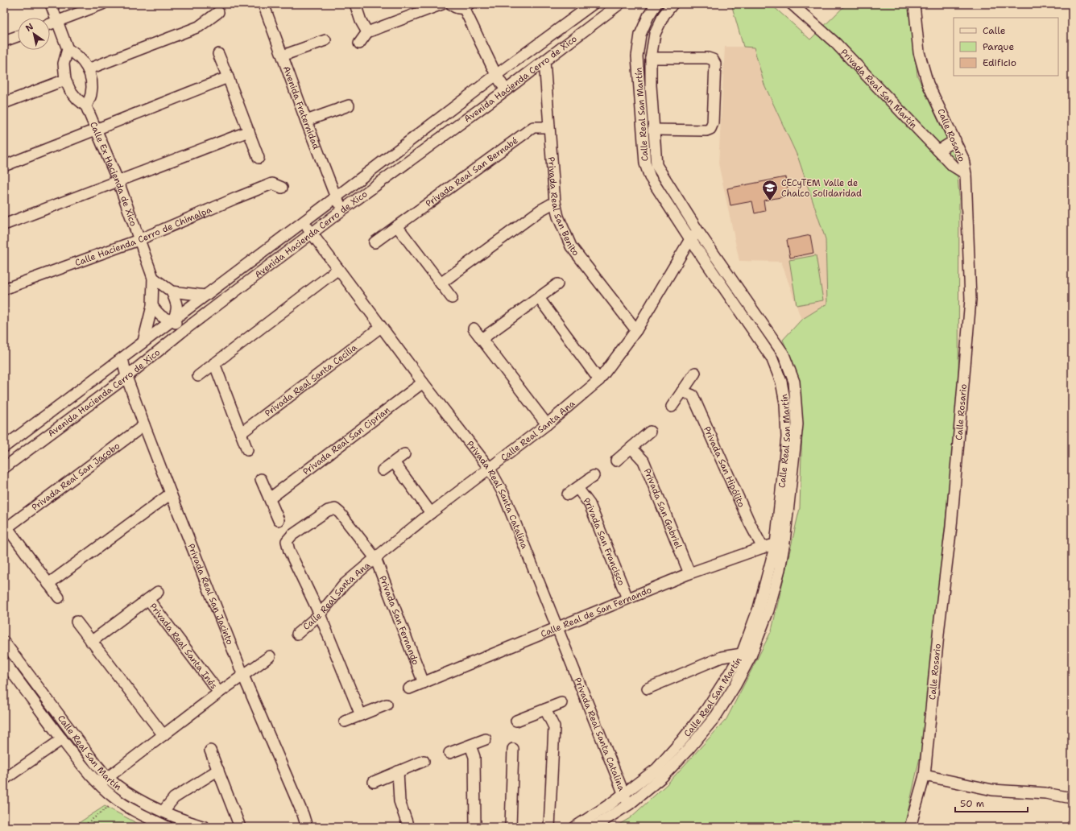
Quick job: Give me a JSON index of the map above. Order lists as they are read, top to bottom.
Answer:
{
  "streets": {
    "street": [
      "Avenida Hacienda Cerro de Xico",
      "Privada Real San Martín",
      "Avenida Fraternidad",
      "Calle Real San Martín",
      "Calle Rosario",
      "Privada Real San Bernabé",
      "Calle Ex Hacienda de Xico",
      "Privada Real San Benito",
      "Calle Hacienda Cerro de Chimalpa",
      "Privada Real Santa Cecilia",
      "Calle Real Santa Ana",
      "Privada Real San Ciprian",
      "Privada San Hipólito",
      "Privada Real San Jacobo",
      "Privada Real Santa Catalina",
      "Privada San Gabriel",
      "Privada San Francisco",
      "Privada Real San Jacinto",
      "Calle Real de San Fernando",
      "Privada San Fernando",
      "Privada Real Santa Inés"
    ]
  },
  "crossings": [
    ["Avenida Hacienda Cerro de Xico", "Avenida Fraternidad"],
    ["Avenida Hacienda Cerro de Xico", "Calle Ex Hacienda de Xico"],
    ["Avenida Hacienda Cerro de Xico", "Privada Real San Benito"],
    ["Avenida Hacienda Cerro de Xico", "Privada Real Santa Catalina"],
    ["Avenida Hacienda Cerro de Xico", "Privada Real San Jacinto"],
    ["Privada Real San Martín", "Calle Rosario"],
    ["Calle Real San Martín", "Calle Real Santa Ana"],
    ["Calle Real San Martín", "Privada Real Santa Catalina"],
    ["Calle Real San Martín", "Calle Real de San Fernando"],
    ["Privada Real San Bernabé", "Privada Real San Benito"],
    ["Calle Ex Hacienda de Xico", "Calle Hacienda Cerro de Chimalpa"],
    ["Privada Real San Benito", "Calle Real Santa Ana"],
    ["Privada Real Santa Cecilia", "Privada Real Santa Catalina"],
    ["Calle Real Santa Ana", "Privada Real Santa Catalina"],
    ["Calle Real Santa Ana", "Privada San Fernando"],
    ["Privada Real San Ciprian", "Privada Real Santa Catalina"],
    ["Privada San Hipólito", "Calle Real de San Fernando"],
    ["Privada Real San Jacobo", "Privada Real San Jacinto"],
    ["Privada Real Santa Catalina", "Calle Real de San Fernando"],
    ["Privada San Gabriel", "Calle Real de San Fernando"],
    ["Privada San Francisco", "Calle Real de San Fernando"],
    ["Calle Real de San Fernando", "Privada San Fernando"]
  ],
  "places": {
    "school or university": ["CECyTEM Valle de Chalco Solidaridad"]
  },
  "legend": ["Calle", "Parque", "Edificio"],
  "scale_bar": "50 m",
  "north": "top left"
}
